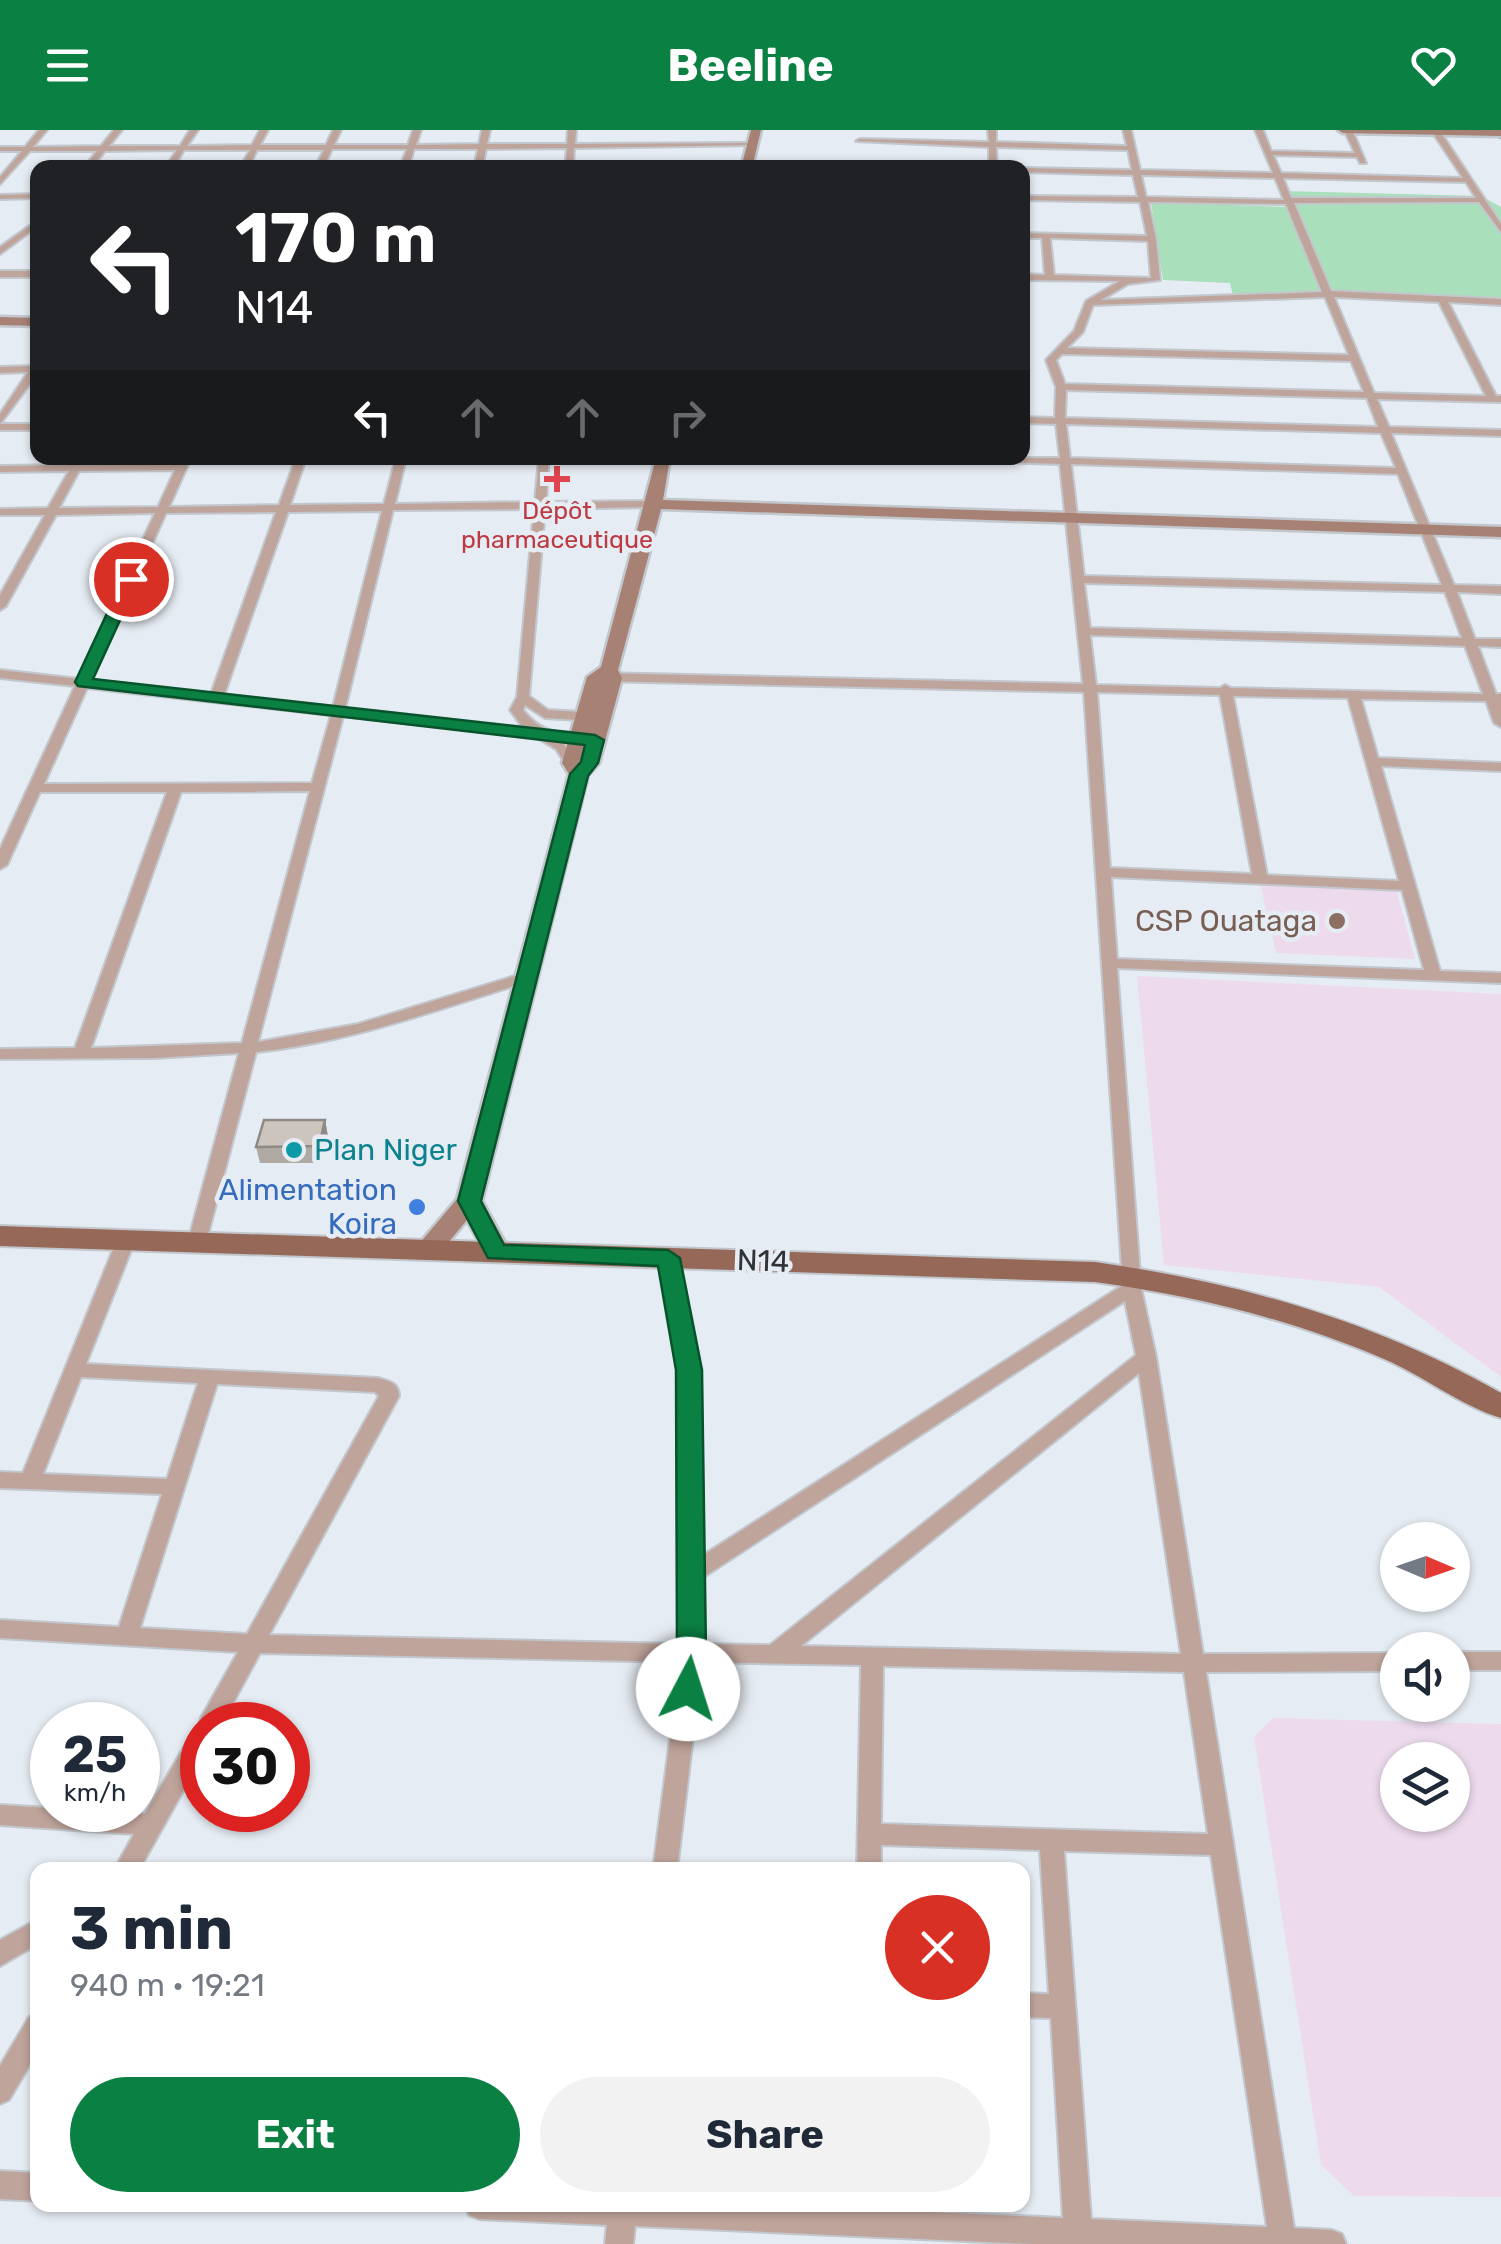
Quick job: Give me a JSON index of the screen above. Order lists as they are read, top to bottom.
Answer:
{
  "streets": {
    "main road": ["N14"]
  },
  "places": {
    "health": ["Dépôt pharmaceutique"],
    "other": ["CSP Ouataga", "Plan Niger", "Alimentation Koira"]
  },
  "north": "right",
  "page": {
    "header": "Beeline",
    "turn": ["170 m", "N14"],
    "speed": "25 km/h",
    "limit": "30",
    "heading": ["3 min", "940 m · 19:21"],
    "buttons": ["Exit", "Share"]
  }
}
